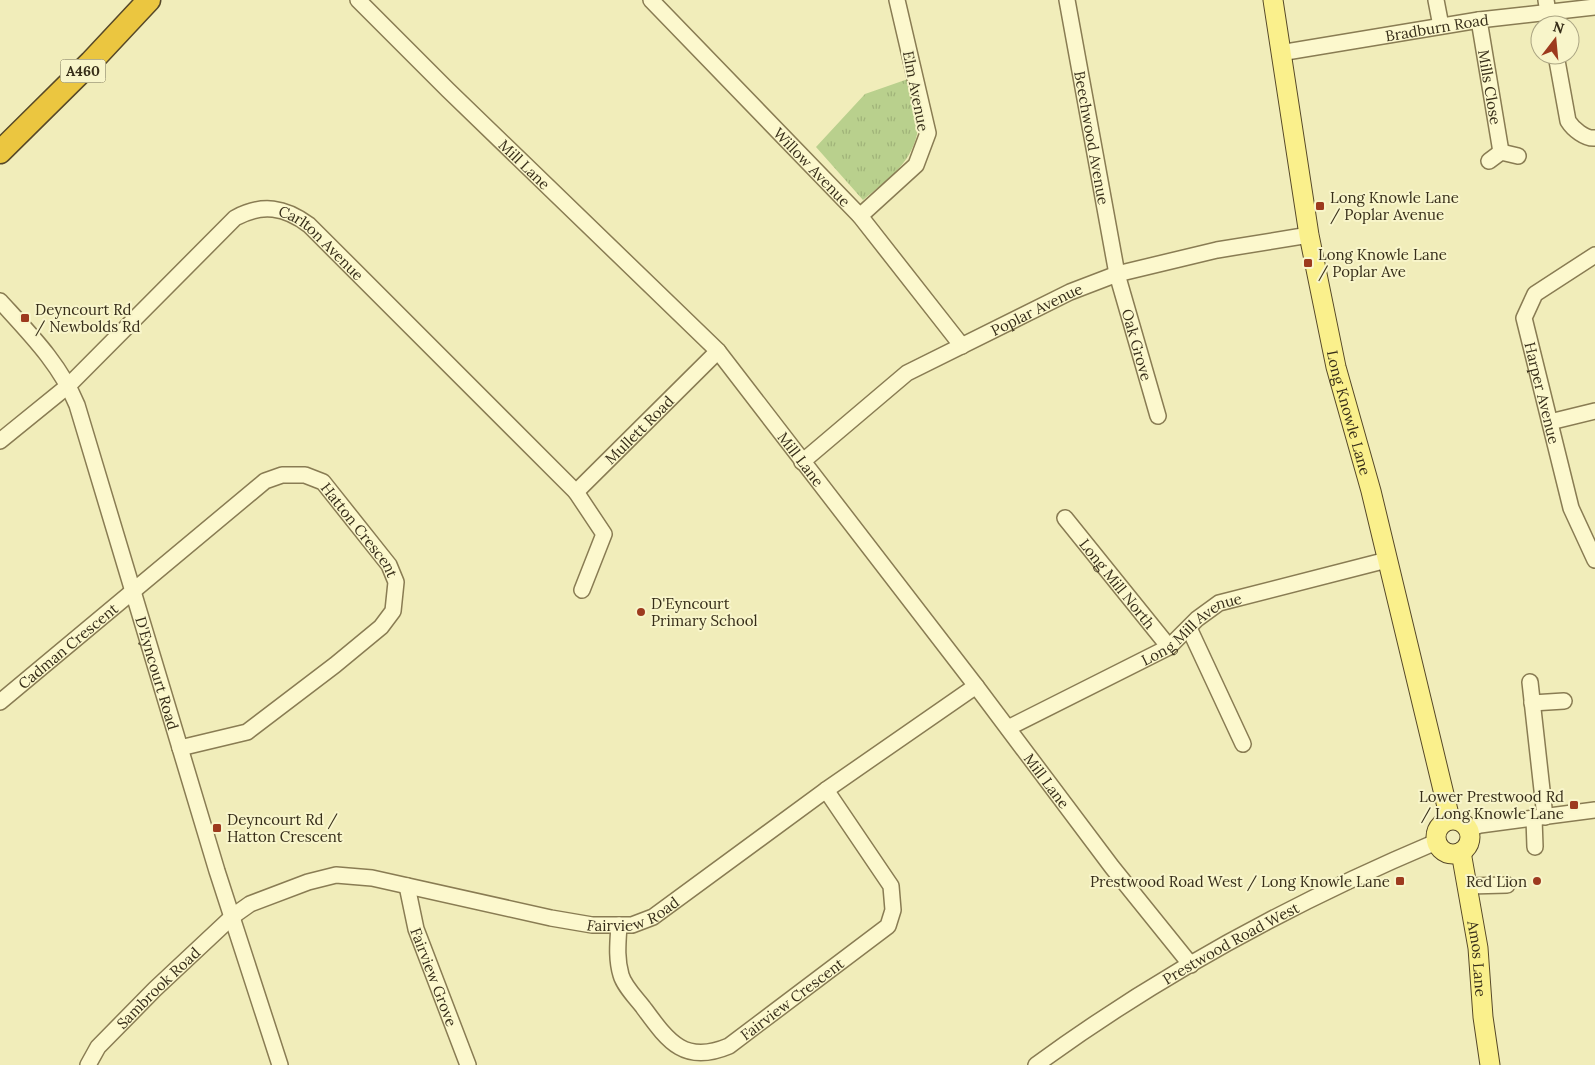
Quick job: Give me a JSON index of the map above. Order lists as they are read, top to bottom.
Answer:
{
  "streets": {
    "highway": ["A460"],
    "main road": ["Long Knowle Lane", "Amos Lane"],
    "street": [
      "Bradburn Road",
      "Mills Close",
      "Elm Avenue",
      "Beechwood Avenue",
      "Mill Lane",
      "Willow Avenue",
      "Carlton Avenue",
      "Poplar Avenue",
      "Oak Grove",
      "Harper Avenue",
      "Mullett Road",
      "Hatton Crescent",
      "Long Mill North",
      "Long Mill Avenue",
      "Cadman Crescent",
      "D'Eyncourt Road",
      "Fairview Road",
      "Prestwood Road West",
      "Fairview Grove",
      "Sambrook Road",
      "Fairview Crescent"
    ]
  },
  "crossings": [
    ["Bradburn Road", "Mills Close"],
    ["Bradburn Road", "Long Knowle Lane"],
    ["Elm Avenue", "Willow Avenue"],
    ["Beechwood Avenue", "Poplar Avenue"],
    ["Beechwood Avenue", "Oak Grove"],
    ["Mill Lane", "Poplar Avenue"],
    ["Mill Lane", "Mullett Road"],
    ["Mill Lane", "Long Mill Avenue"],
    ["Mill Lane", "Fairview Road"],
    ["Mill Lane", "Prestwood Road West"],
    ["Willow Avenue", "Poplar Avenue"],
    ["Carlton Avenue", "Mullett Road"],
    ["Carlton Avenue", "D'Eyncourt Road"],
    ["Poplar Avenue", "Oak Grove"],
    ["Poplar Avenue", "Long Knowle Lane"],
    ["Long Knowle Lane", "Long Mill Avenue"],
    ["Long Knowle Lane", "Prestwood Road West"],
    ["Long Knowle Lane", "Amos Lane"],
    ["Hatton Crescent", "Cadman Crescent"],
    ["Hatton Crescent", "D'Eyncourt Road"],
    ["Long Mill North", "Long Mill Avenue"],
    ["Cadman Crescent", "D'Eyncourt Road"],
    ["D'Eyncourt Road", "Fairview Road"],
    ["D'Eyncourt Road", "Sambrook Road"],
    ["Fairview Road", "Fairview Grove"],
    ["Fairview Road", "Sambrook Road"],
    ["Fairview Road", "Fairview Crescent"],
    ["Prestwood Road West", "Amos Lane"]
  ],
  "places": {
    "transit": [
      "Long Knowle Lane / Poplar Avenue",
      "Long Knowle Lane / Poplar Ave",
      "Deyncourt Rd / Newbolds Rd",
      "Lower Prestwood Rd / Long Knowle Lane",
      "Deyncourt Rd / Hatton Crescent",
      "Prestwood Road West / Long Knowle Lane"
    ],
    "other": ["D'Eyncourt Primary School", "Red Lion"]
  },
  "north": "top"
}
